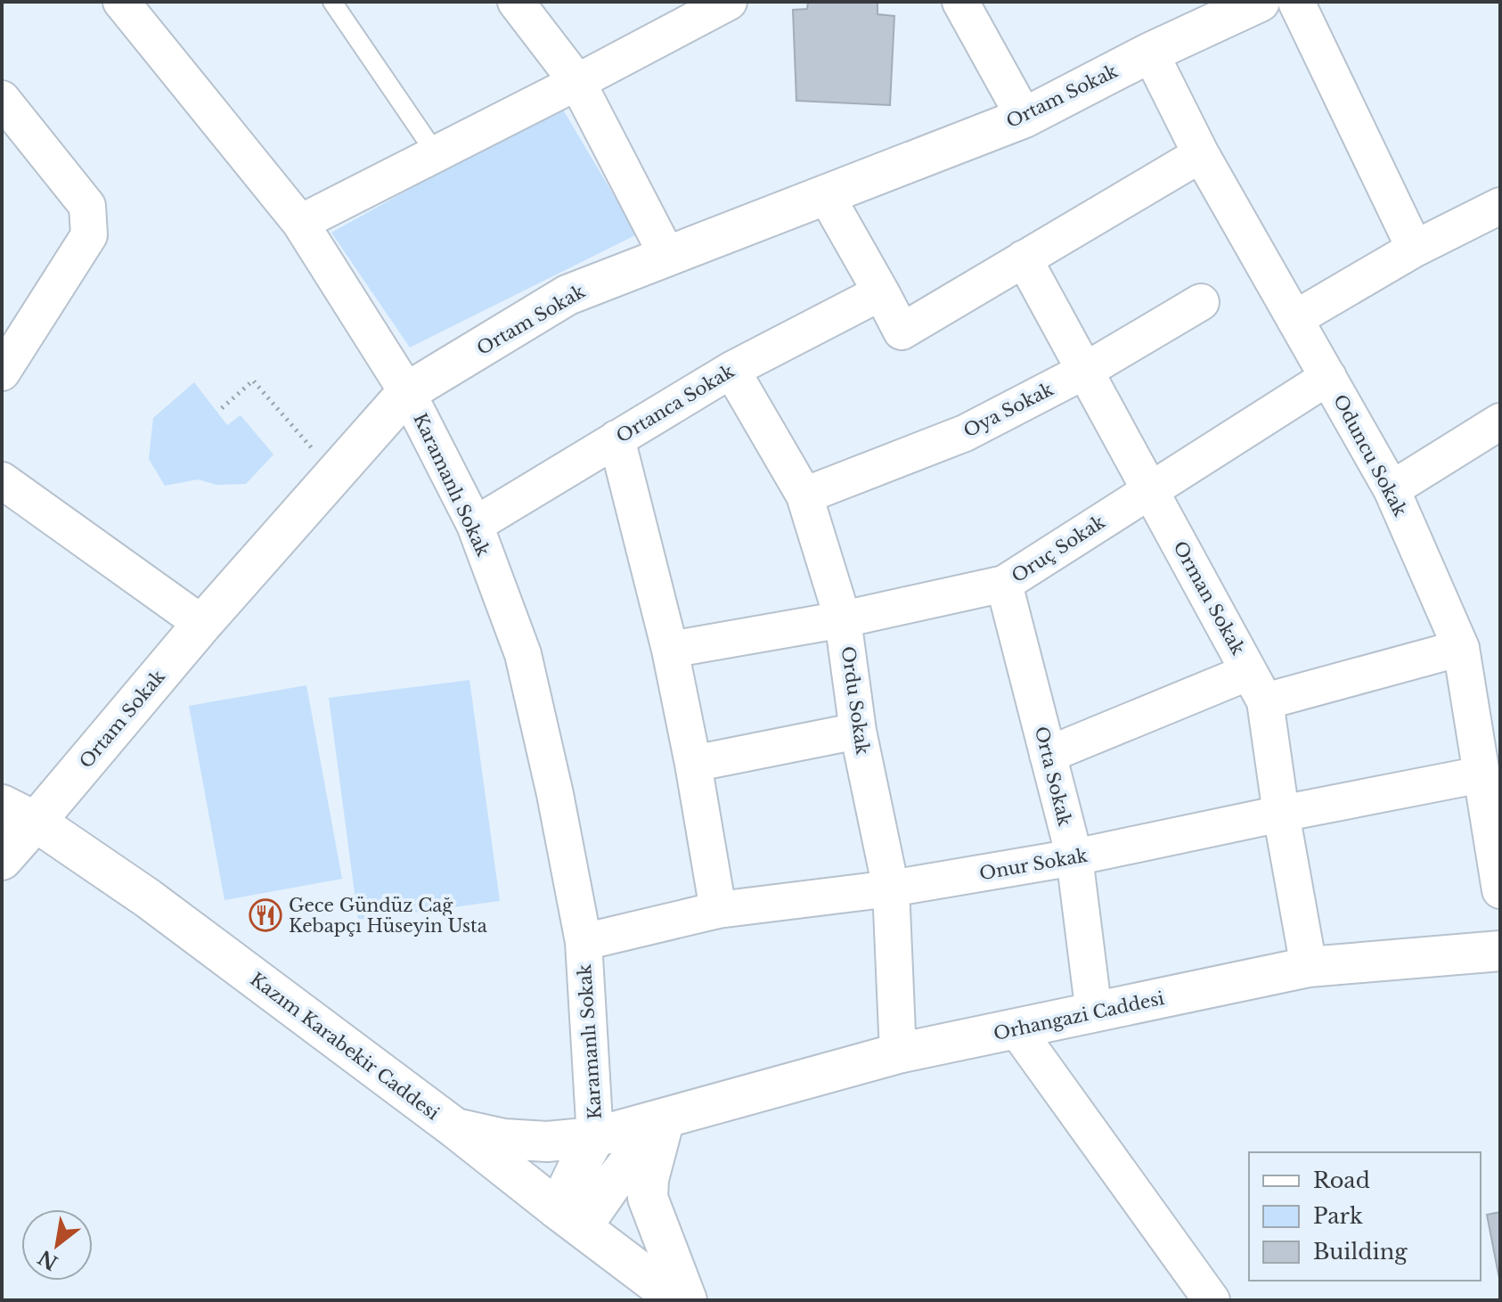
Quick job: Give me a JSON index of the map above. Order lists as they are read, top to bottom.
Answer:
{
  "streets": {
    "street": [
      "Ortam Sokak",
      "Ortanca Sokak",
      "Oya Sokak",
      "Oduncu Sokak",
      "Karamanlı Sokak",
      "Oruç Sokak",
      "Orman Sokak",
      "Ordu Sokak",
      "Orta Sokak",
      "Onur Sokak",
      "Orhangazi Caddesi",
      "Kazım Karabekir Caddesi"
    ]
  },
  "crossings": [
    ["Ortam Sokak", "Oduncu Sokak"],
    ["Ortam Sokak", "Karamanlı Sokak"],
    ["Ortam Sokak", "Kazım Karabekir Caddesi"],
    ["Ortanca Sokak", "Karamanlı Sokak"],
    ["Ortanca Sokak", "Ordu Sokak"],
    ["Oya Sokak", "Orman Sokak"],
    ["Oya Sokak", "Ordu Sokak"],
    ["Oduncu Sokak", "Oruç Sokak"],
    ["Oduncu Sokak", "Onur Sokak"],
    ["Karamanlı Sokak", "Onur Sokak"],
    ["Karamanlı Sokak", "Orhangazi Caddesi"],
    ["Oruç Sokak", "Orman Sokak"],
    ["Oruç Sokak", "Ordu Sokak"],
    ["Oruç Sokak", "Orta Sokak"],
    ["Orman Sokak", "Onur Sokak"],
    ["Orman Sokak", "Orhangazi Caddesi"],
    ["Ordu Sokak", "Onur Sokak"],
    ["Ordu Sokak", "Orhangazi Caddesi"],
    ["Orta Sokak", "Onur Sokak"],
    ["Orta Sokak", "Orhangazi Caddesi"],
    ["Orhangazi Caddesi", "Kazım Karabekir Caddesi"]
  ],
  "places": {
    "restaurant": ["Gece Gündüz Cağ Kebapçı Hüseyin Usta"]
  },
  "legend": ["Road", "Park", "Building"],
  "north": "bottom left"
}
